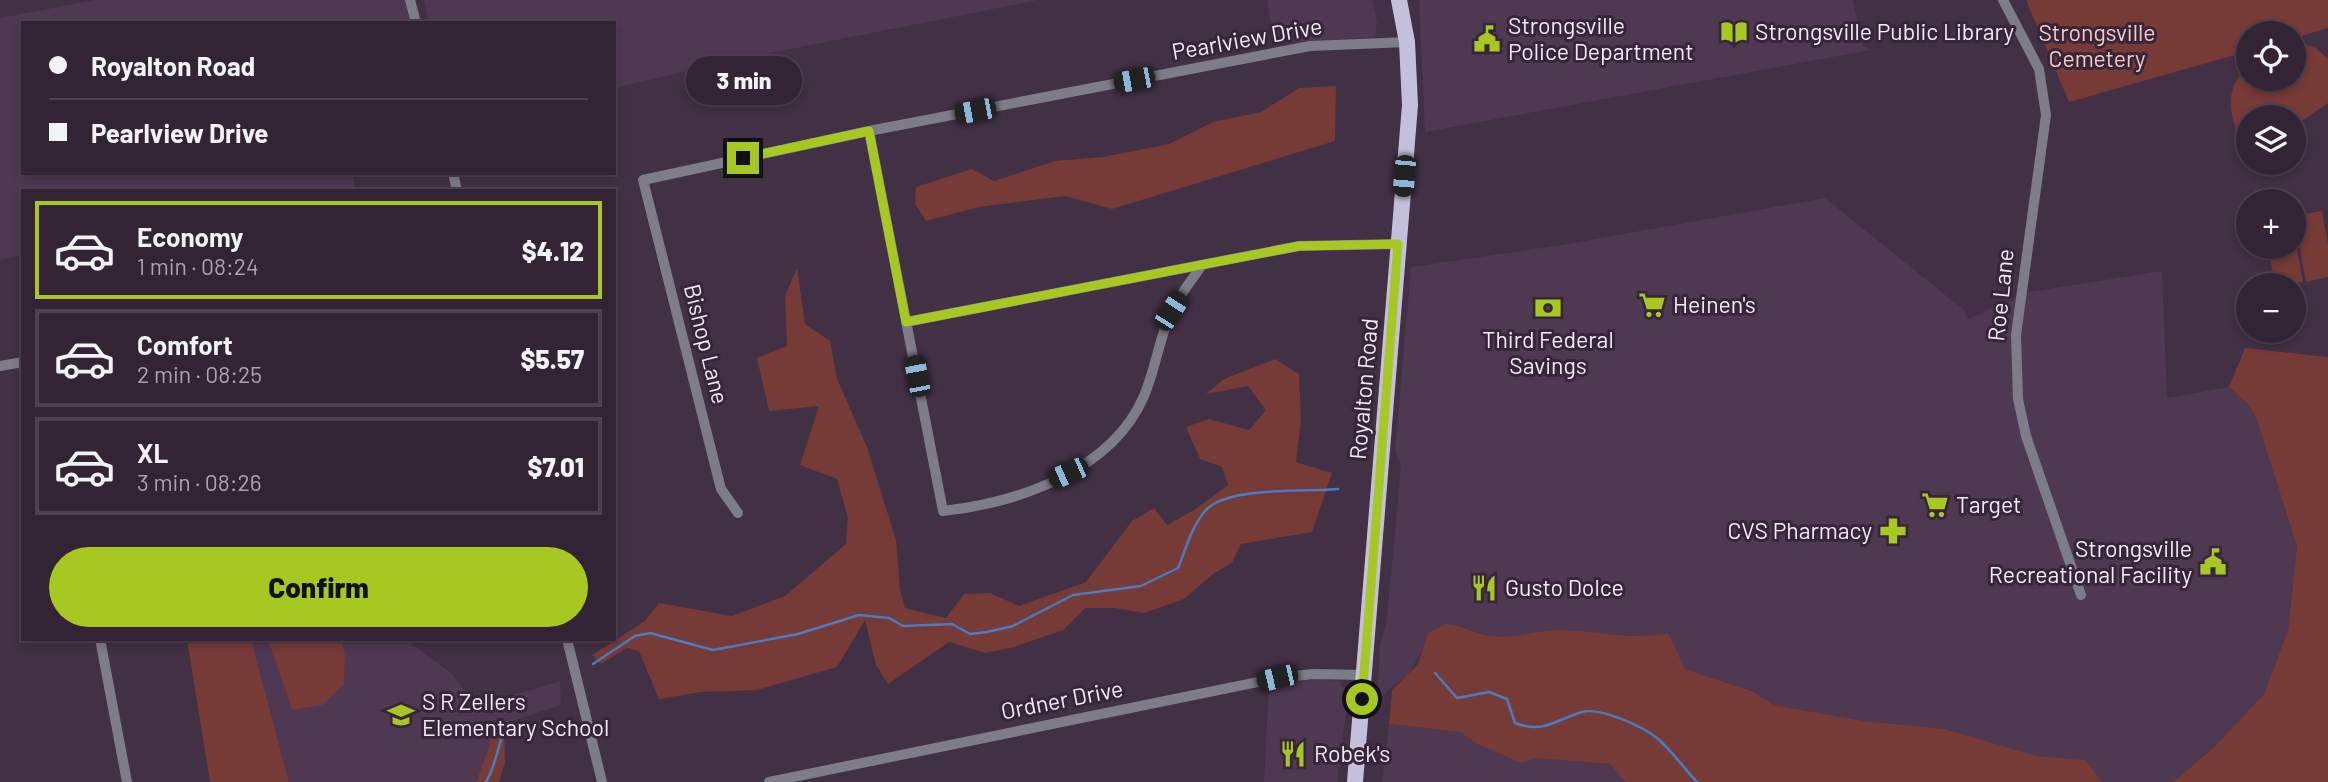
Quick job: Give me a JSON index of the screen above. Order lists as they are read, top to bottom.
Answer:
{
  "streets": {
    "main road": ["Royalton Road"],
    "street": [
      "Pearlview Drive",
      "Roe Lane",
      "Bishop Lane",
      "Ordner Drive"
    ]
  },
  "crossings": [
    ["Pearlview Drive", "Bishop Lane"],
    ["Pearlview Drive", "Royalton Road"],
    ["Royalton Road", "Ordner Drive"]
  ],
  "parks": ["Strongsville Cemetery"],
  "places": {
    "library": ["Strongsville Public Library"],
    "public building": ["Strongsville Police Department", "Strongsville Recreational Facility"],
    "supermarket": ["Heinen's", "Target"],
    "bank": ["Third Federal Savings"],
    "pharmacy": ["CVS Pharmacy"],
    "restaurant": ["Gusto Dolce", "Robek's"],
    "school or university": ["S R Zellers Elementary School"]
  },
  "page": {
    "map_buttons": ["+", "−"],
    "banner": ["Royalton Road", "Pearlview Drive"],
    "bubble": "3 min",
    "list": [
      {
        "name": "Economy",
        "note": "1 min · 08:24",
        "value": "$4.12"
      },
      {
        "name": "Comfort",
        "note": "2 min · 08:25",
        "value": "$5.57"
      },
      {
        "name": "XL",
        "note": "3 min · 08:26",
        "value": "$7.01"
      }
    ],
    "buttons": "Confirm"
  }
}
